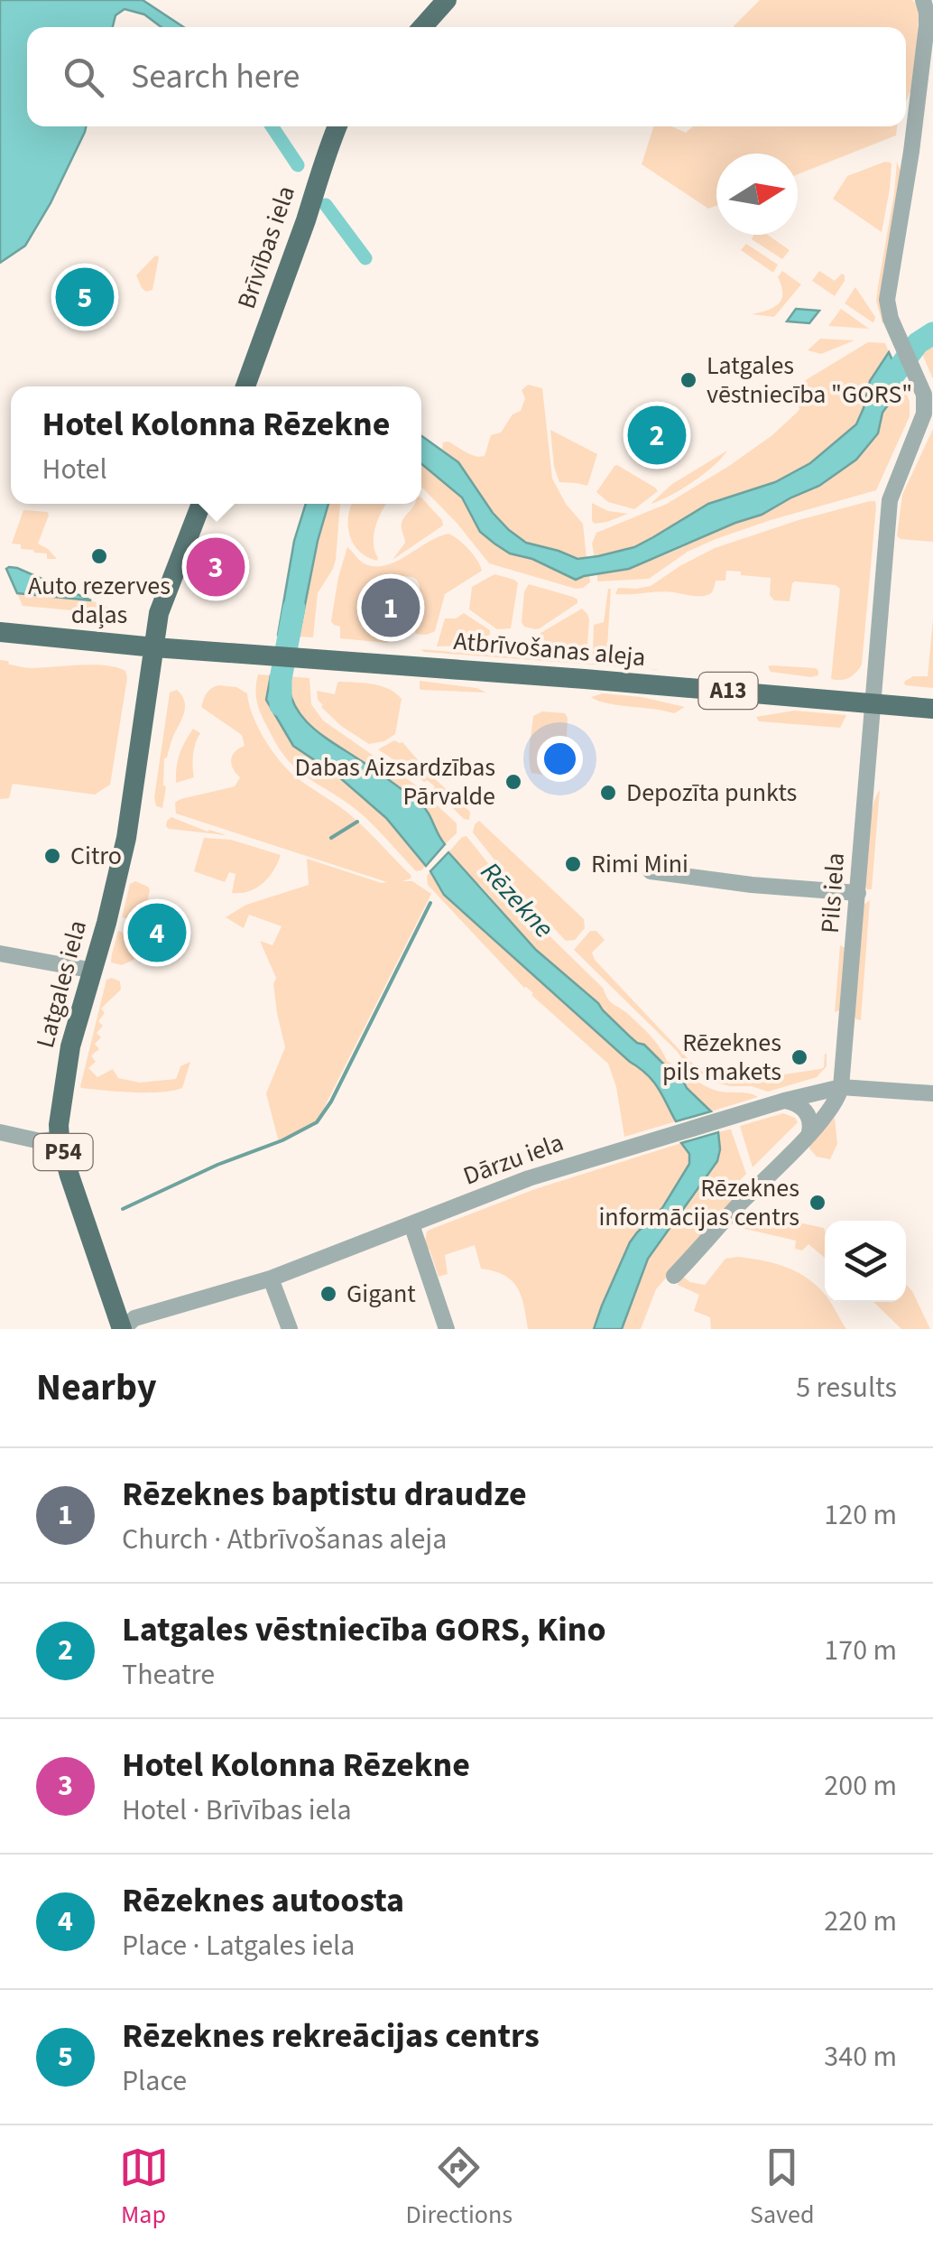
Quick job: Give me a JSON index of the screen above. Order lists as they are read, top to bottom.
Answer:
{
  "streets": {
    "main road": [
      "Brīvības iela",
      "Atbrīvošanas aleja",
      "A13",
      "Latgales iela",
      "P54"
    ],
    "street": ["Pils iela", "Dārzu iela"]
  },
  "crossings": [
    ["Atbrīvošanas aleja", "Pils iela"],
    ["Atbrīvošanas aleja", "Latgales iela"],
    ["Pils iela", "Dārzu iela"],
    ["Latgales iela", "Dārzu iela"]
  ],
  "water": ["Rēzekne"],
  "places": [
    "Latgales vēstniecība \"GORS\"",
    "Auto rezerves daļas",
    "Dabas Aizsardzības Pārvalde",
    "Depozīta punkts",
    "Citro",
    "Rimi Mini",
    "Rēzeknes pils makets",
    "Rēzeknes informācijas centrs",
    "Gigant"
  ],
  "north": "right",
  "page": {
    "search": "Search here",
    "pins": [
      "5",
      "2",
      "3",
      "1",
      "4"
    ],
    "popup": ["Hotel Kolonna Rēzekne", "Hotel"],
    "heading": ["Nearby", "5 results"],
    "list": [
      {
        "mark": "1",
        "name": "Rēzeknes baptistu draudze",
        "note": "Church · Atbrīvošanas aleja",
        "value": "120 m"
      },
      {
        "mark": "2",
        "name": "Latgales vēstniecība GORS, Kino",
        "note": "Theatre",
        "value": "170 m"
      },
      {
        "mark": "3",
        "name": "Hotel Kolonna Rēzekne",
        "note": "Hotel · Brīvības iela",
        "value": "200 m"
      },
      {
        "mark": "4",
        "name": "Rēzeknes autoosta",
        "note": "Place · Latgales iela",
        "value": "220 m"
      },
      {
        "mark": "5",
        "name": "Rēzeknes rekreācijas centrs",
        "note": "Place",
        "value": "340 m"
      }
    ],
    "nav": ["Map", "Directions", "Saved"]
  }
}
